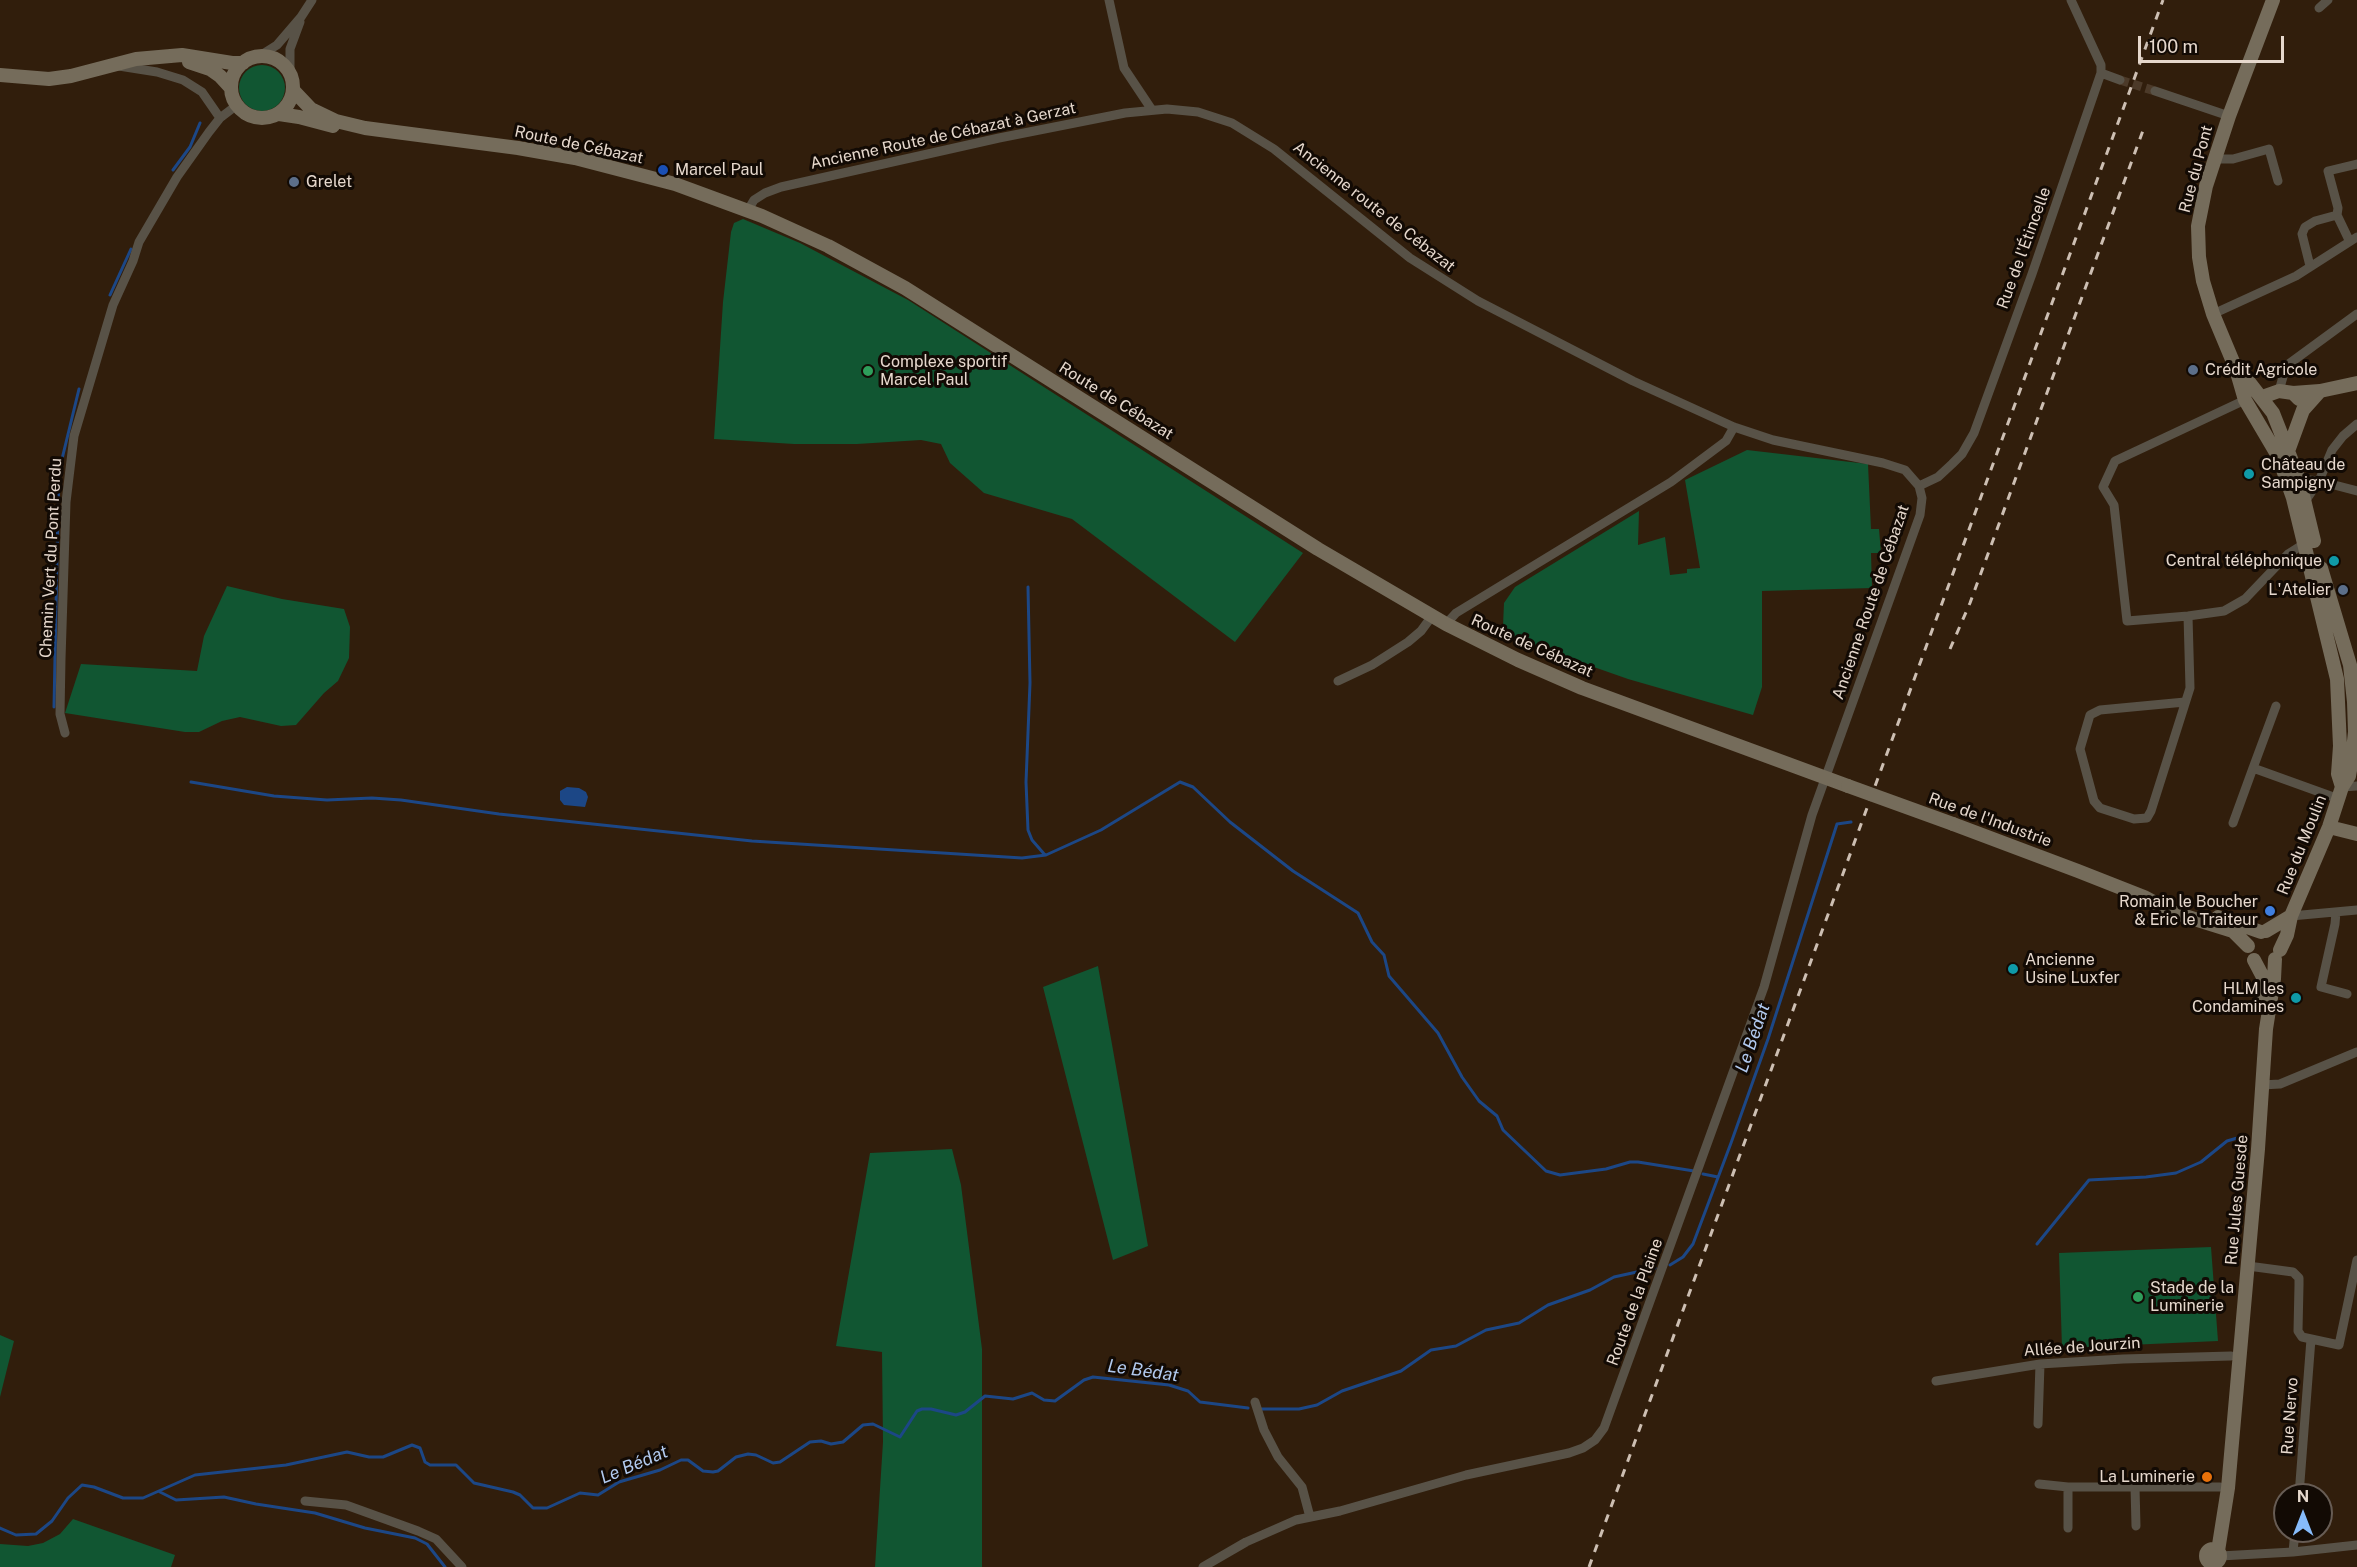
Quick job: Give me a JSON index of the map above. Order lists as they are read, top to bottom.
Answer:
{
  "streets": {
    "main road": [
      "Route de Cébazat",
      "Rue du Pont",
      "Rue de l'Industrie",
      "Rue du Moulin",
      "Rue Jules Guesde"
    ],
    "street": [
      "Ancienne Route de Cébazat à Gerzat",
      "Ancienne route de Cébazat",
      "Rue de l'Étincelle",
      "Chemin Vert du Pont Perdu",
      "Ancienne Route de Cébazat",
      "Route de la Plaine",
      "Allée de Jourzin",
      "Rue Nervo"
    ]
  },
  "crossings": [
    ["Ancienne Route de Cébazat à Gerzat", "Route de Cébazat"],
    ["Ancienne Route de Cébazat à Gerzat", "Ancienne route de Cébazat"],
    ["Route de Cébazat", "Chemin Vert du Pont Perdu"],
    ["Route de Cébazat", "Ancienne Route de Cébazat"],
    ["Route de Cébazat", "Rue de l'Industrie"],
    ["Route de Cébazat", "Route de la Plaine"],
    ["Ancienne route de Cébazat", "Ancienne Route de Cébazat"],
    ["Rue de l'Étincelle", "Ancienne Route de Cébazat"],
    ["Ancienne Route de Cébazat", "Rue de l'Industrie"],
    ["Ancienne Route de Cébazat", "Route de la Plaine"],
    ["Rue de l'Industrie", "Rue du Moulin"],
    ["Rue de l'Industrie", "Rue Jules Guesde"],
    ["Rue de l'Industrie", "Route de la Plaine"],
    ["Rue du Moulin", "Rue Jules Guesde"],
    ["Rue Jules Guesde", "Allée de Jourzin"]
  ],
  "water": ["Le Bédat"],
  "places": [
    "Marcel Paul",
    "Grelet",
    "Crédit Agricole",
    "Complexe sportif Marcel Paul",
    "Château de Sampigny",
    "Central téléphonique",
    "L'Atelier",
    "Romain le Boucher & Eric le Traiteur",
    "Ancienne Usine Luxfer",
    "HLM les Condamines",
    "Stade de la Luminerie",
    "La Luminerie"
  ],
  "scale_bar": "100 m",
  "north": "top"
}
